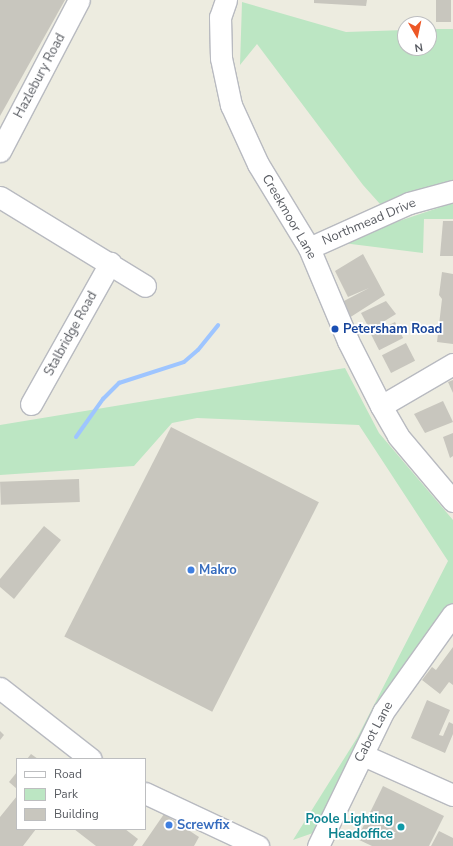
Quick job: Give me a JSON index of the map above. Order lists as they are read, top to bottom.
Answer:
{
  "streets": {
    "street": [
      "Hazlebury Road",
      "Creekmoor Lane",
      "Northmead Drive",
      "Stalbridge Road",
      "Cabot Lane"
    ]
  },
  "crossings": [
    ["Creekmoor Lane", "Northmead Drive"]
  ],
  "places": [
    "Petersham Road",
    "Makro",
    "Screwfix",
    "Poole Lighting Headoffice"
  ],
  "legend": ["Road", "Park", "Building"],
  "north": "bottom"
}
